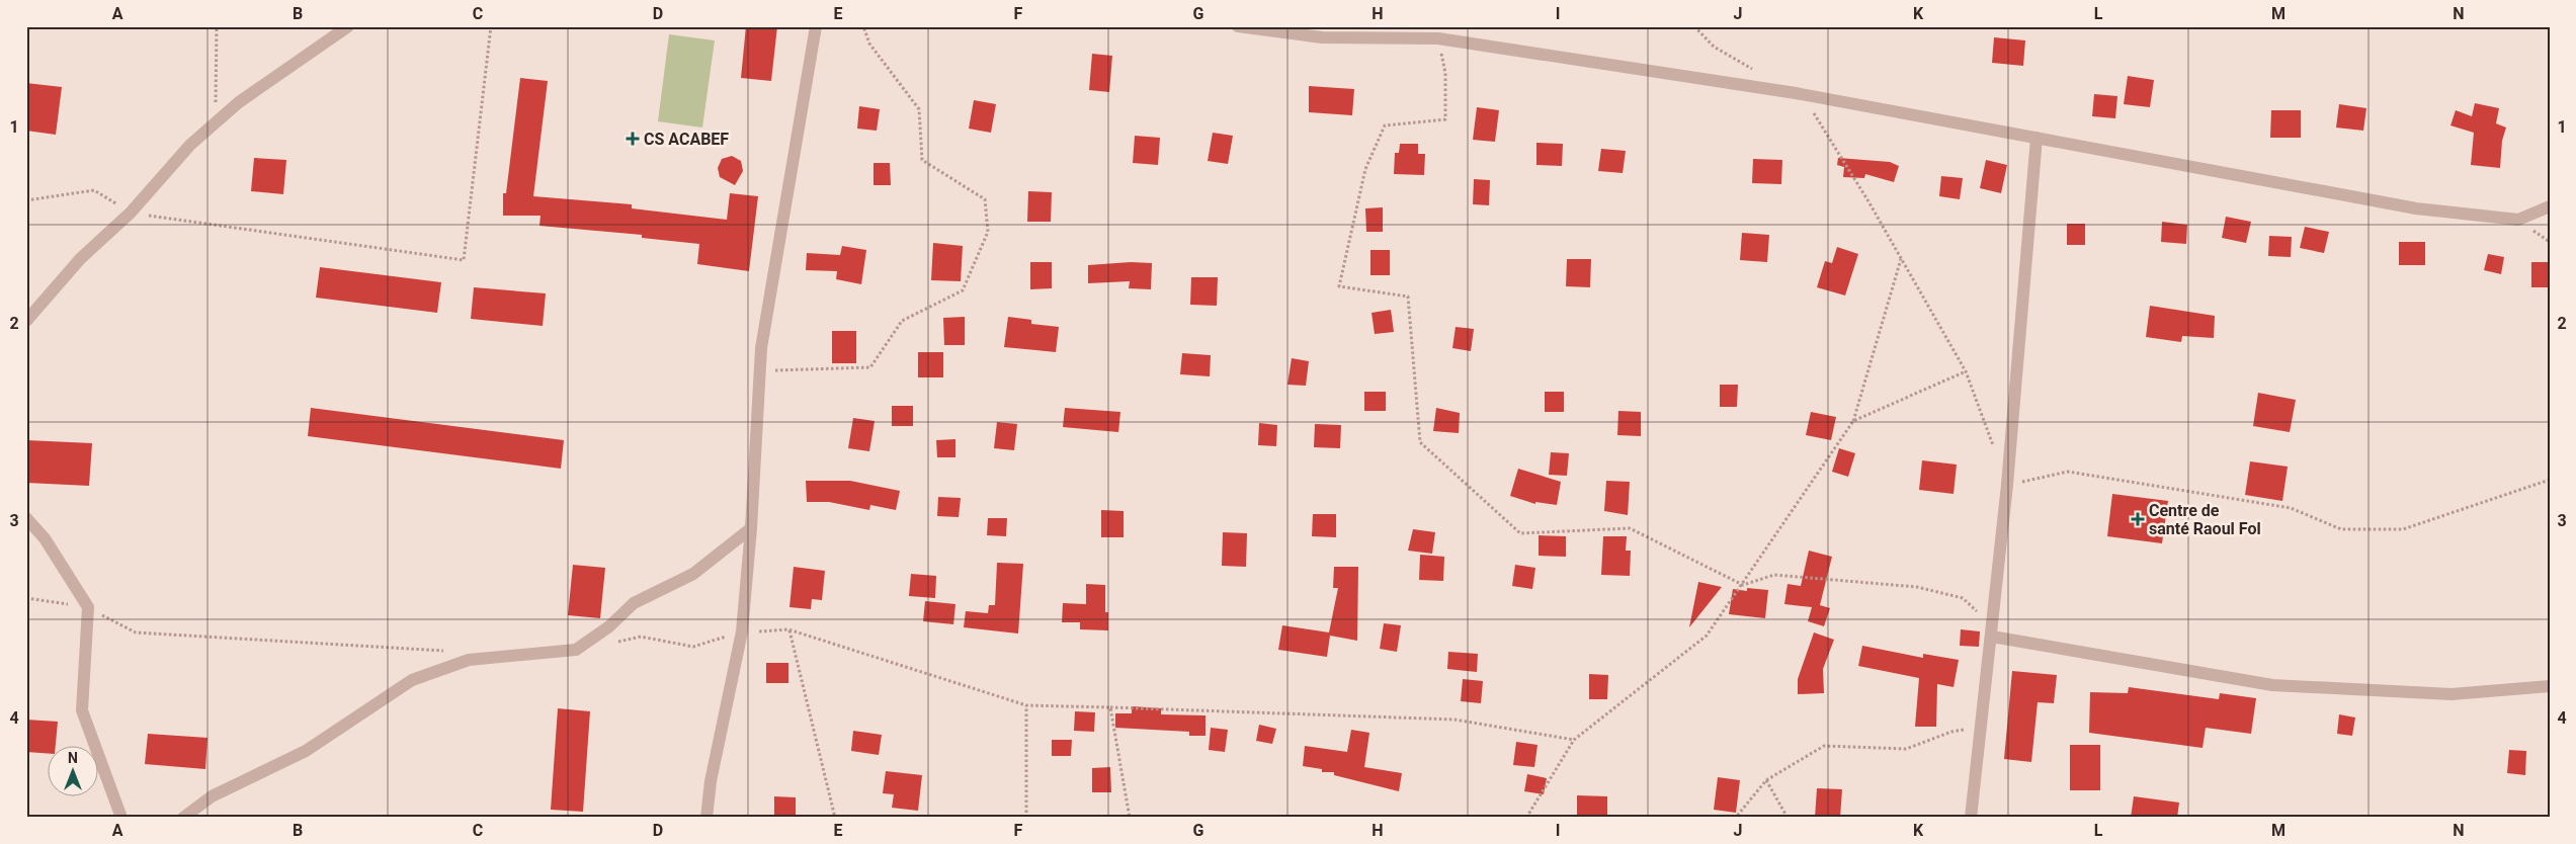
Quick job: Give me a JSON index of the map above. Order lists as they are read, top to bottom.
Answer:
{
  "places": {
    "health": ["CS ACABEF", "Centre de santé Raoul Fol"]
  },
  "north": "top",
  "grid": {
    "columns": [
      "A",
      "B",
      "C",
      "D",
      "E",
      "F",
      "G",
      "H",
      "I",
      "J",
      "K",
      "L",
      "M",
      "N"
    ],
    "rows": [
      "1",
      "2",
      "3",
      "4"
    ]
  }
}
